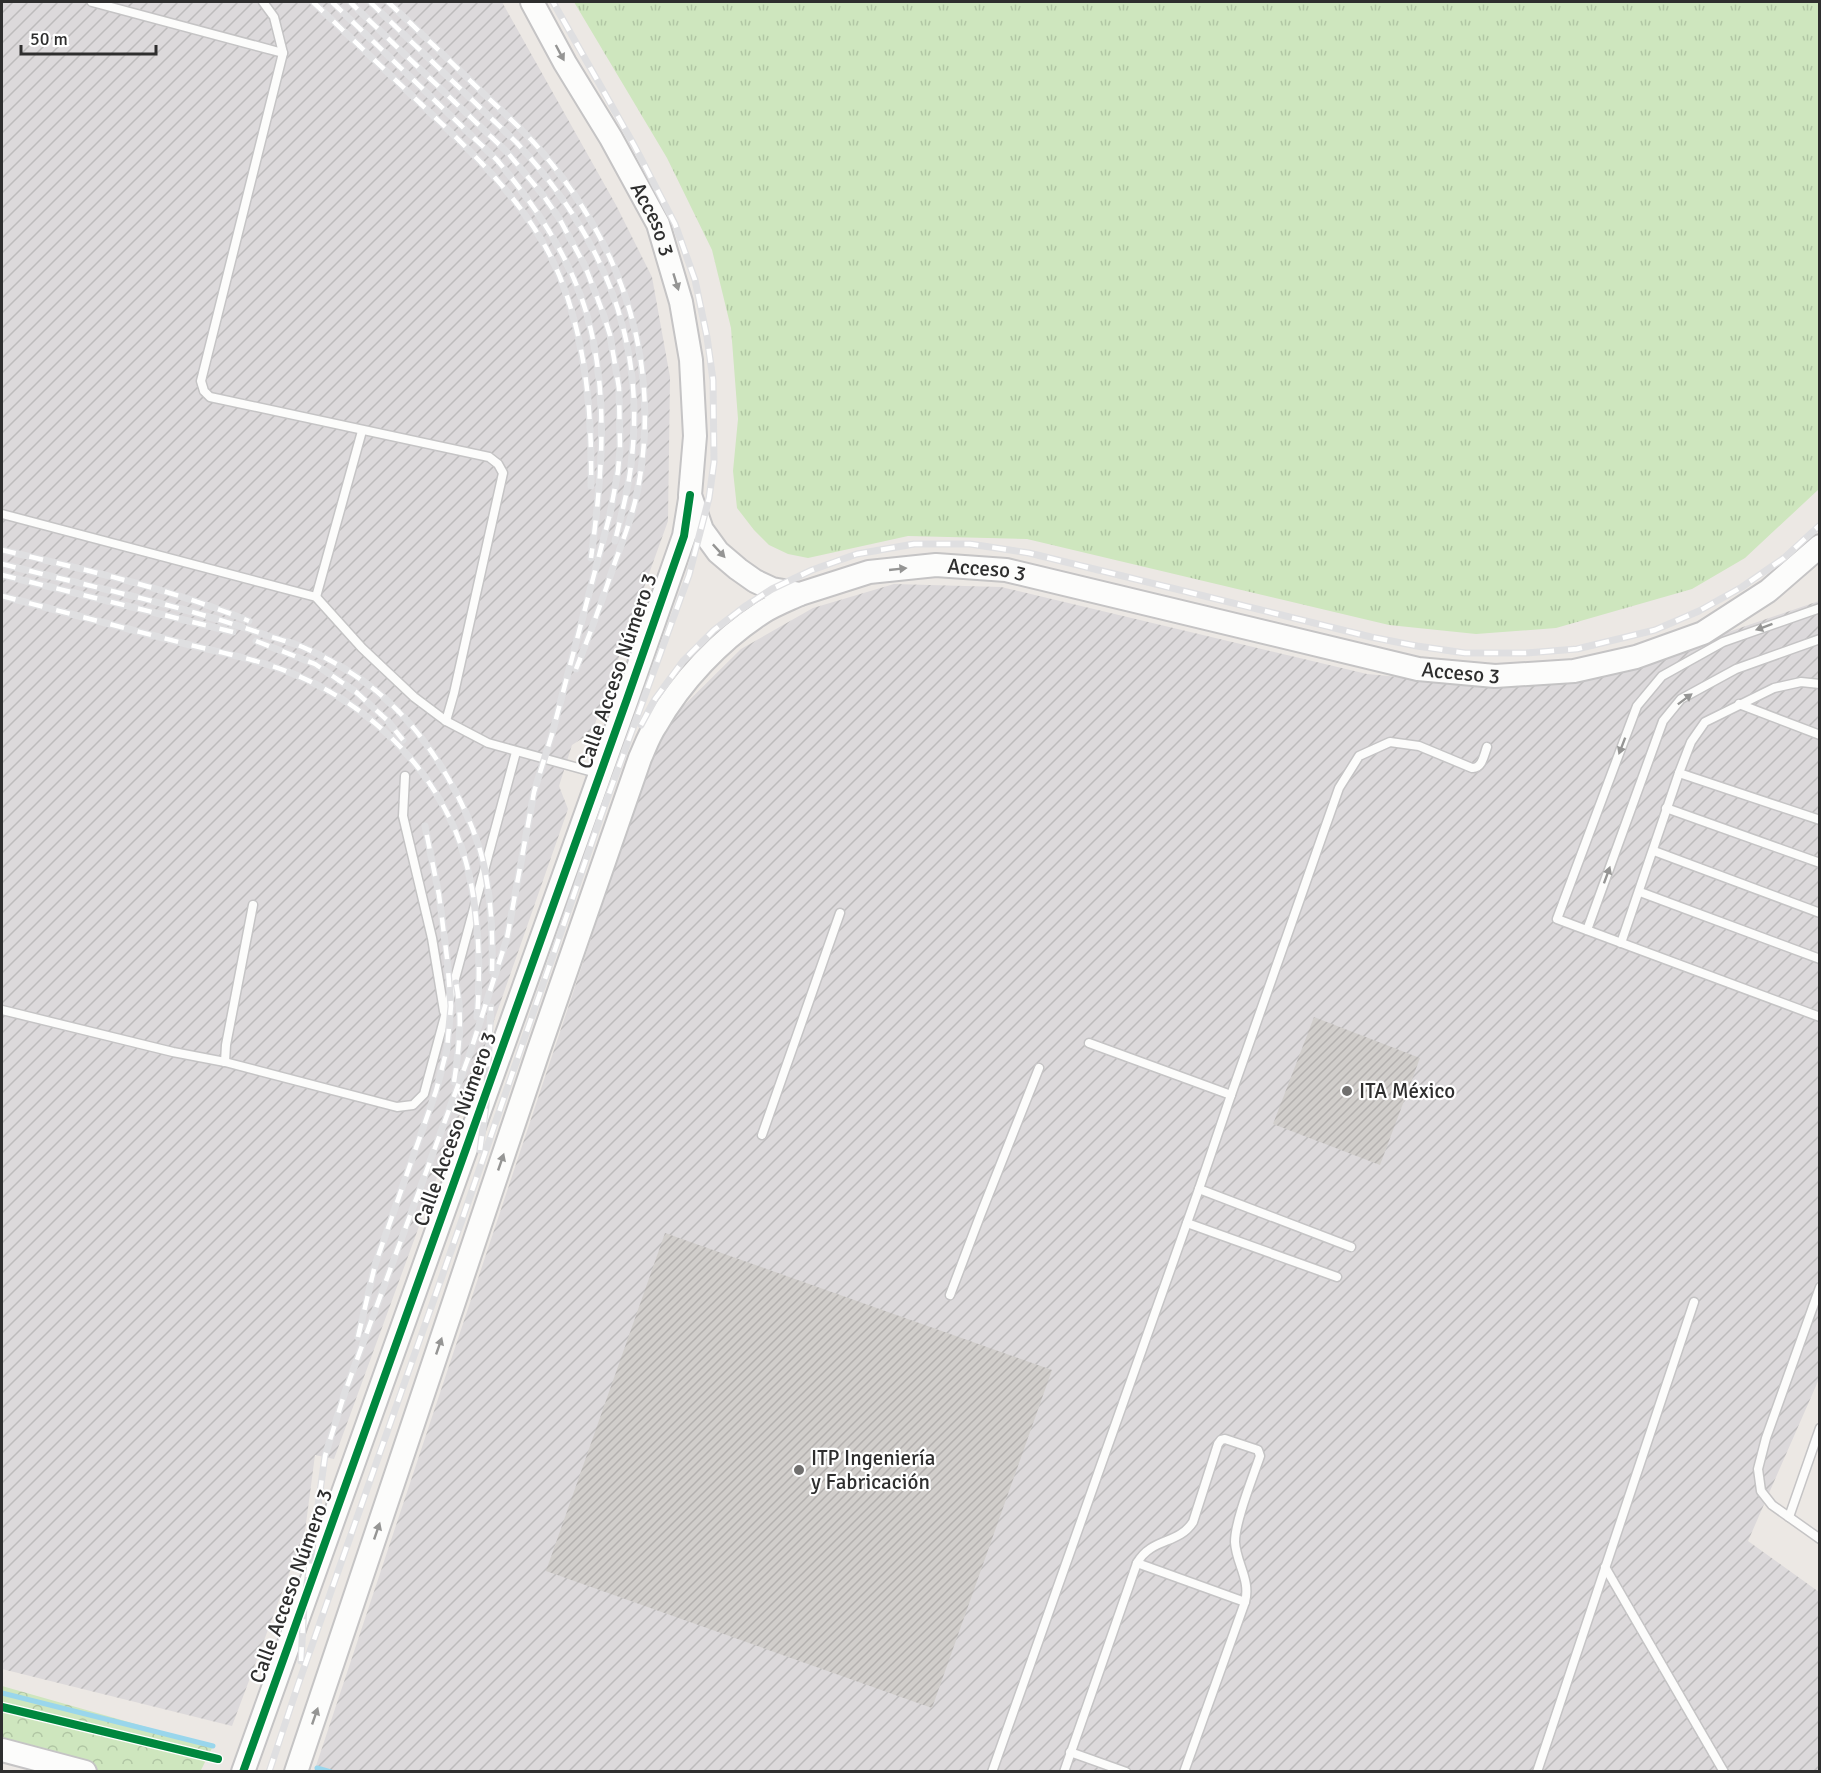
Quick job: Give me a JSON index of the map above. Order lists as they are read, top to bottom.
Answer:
{
  "streets": {
    "street": ["Acceso 3", "Calle Acceso Número 3"]
  },
  "crossings": [
    ["Acceso 3", "Calle Acceso Número 3"]
  ],
  "places": ["ITA México", "ITP Ingeniería y Fabricación"],
  "scale_bar": "50 m"
}
